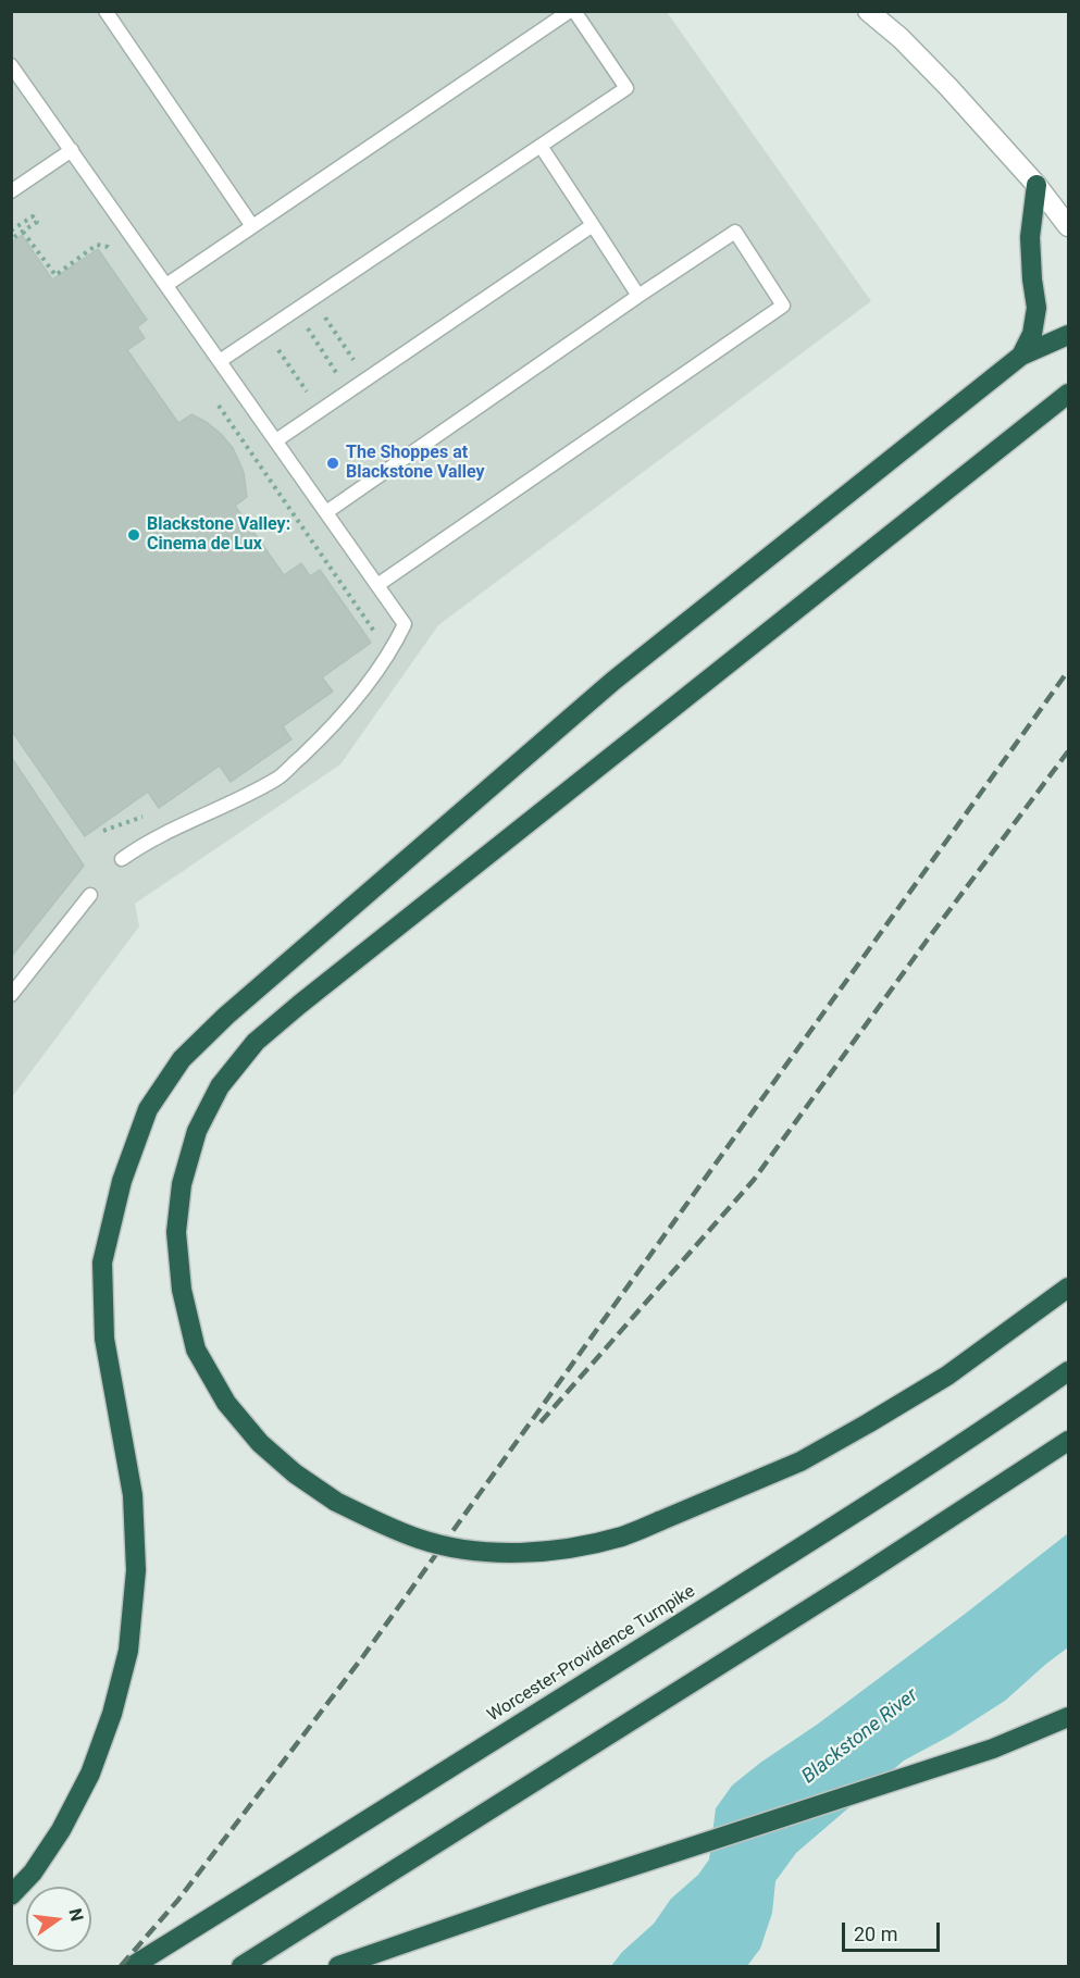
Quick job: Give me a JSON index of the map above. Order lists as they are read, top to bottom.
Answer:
{
  "streets": {
    "highway": ["Worcester-Providence Turnpike"]
  },
  "water": ["Blackstone River"],
  "places": ["The Shoppes at Blackstone Valley", "Blackstone Valley: Cinema de Lux"],
  "scale_bar": "20 m",
  "north": "right"
}
